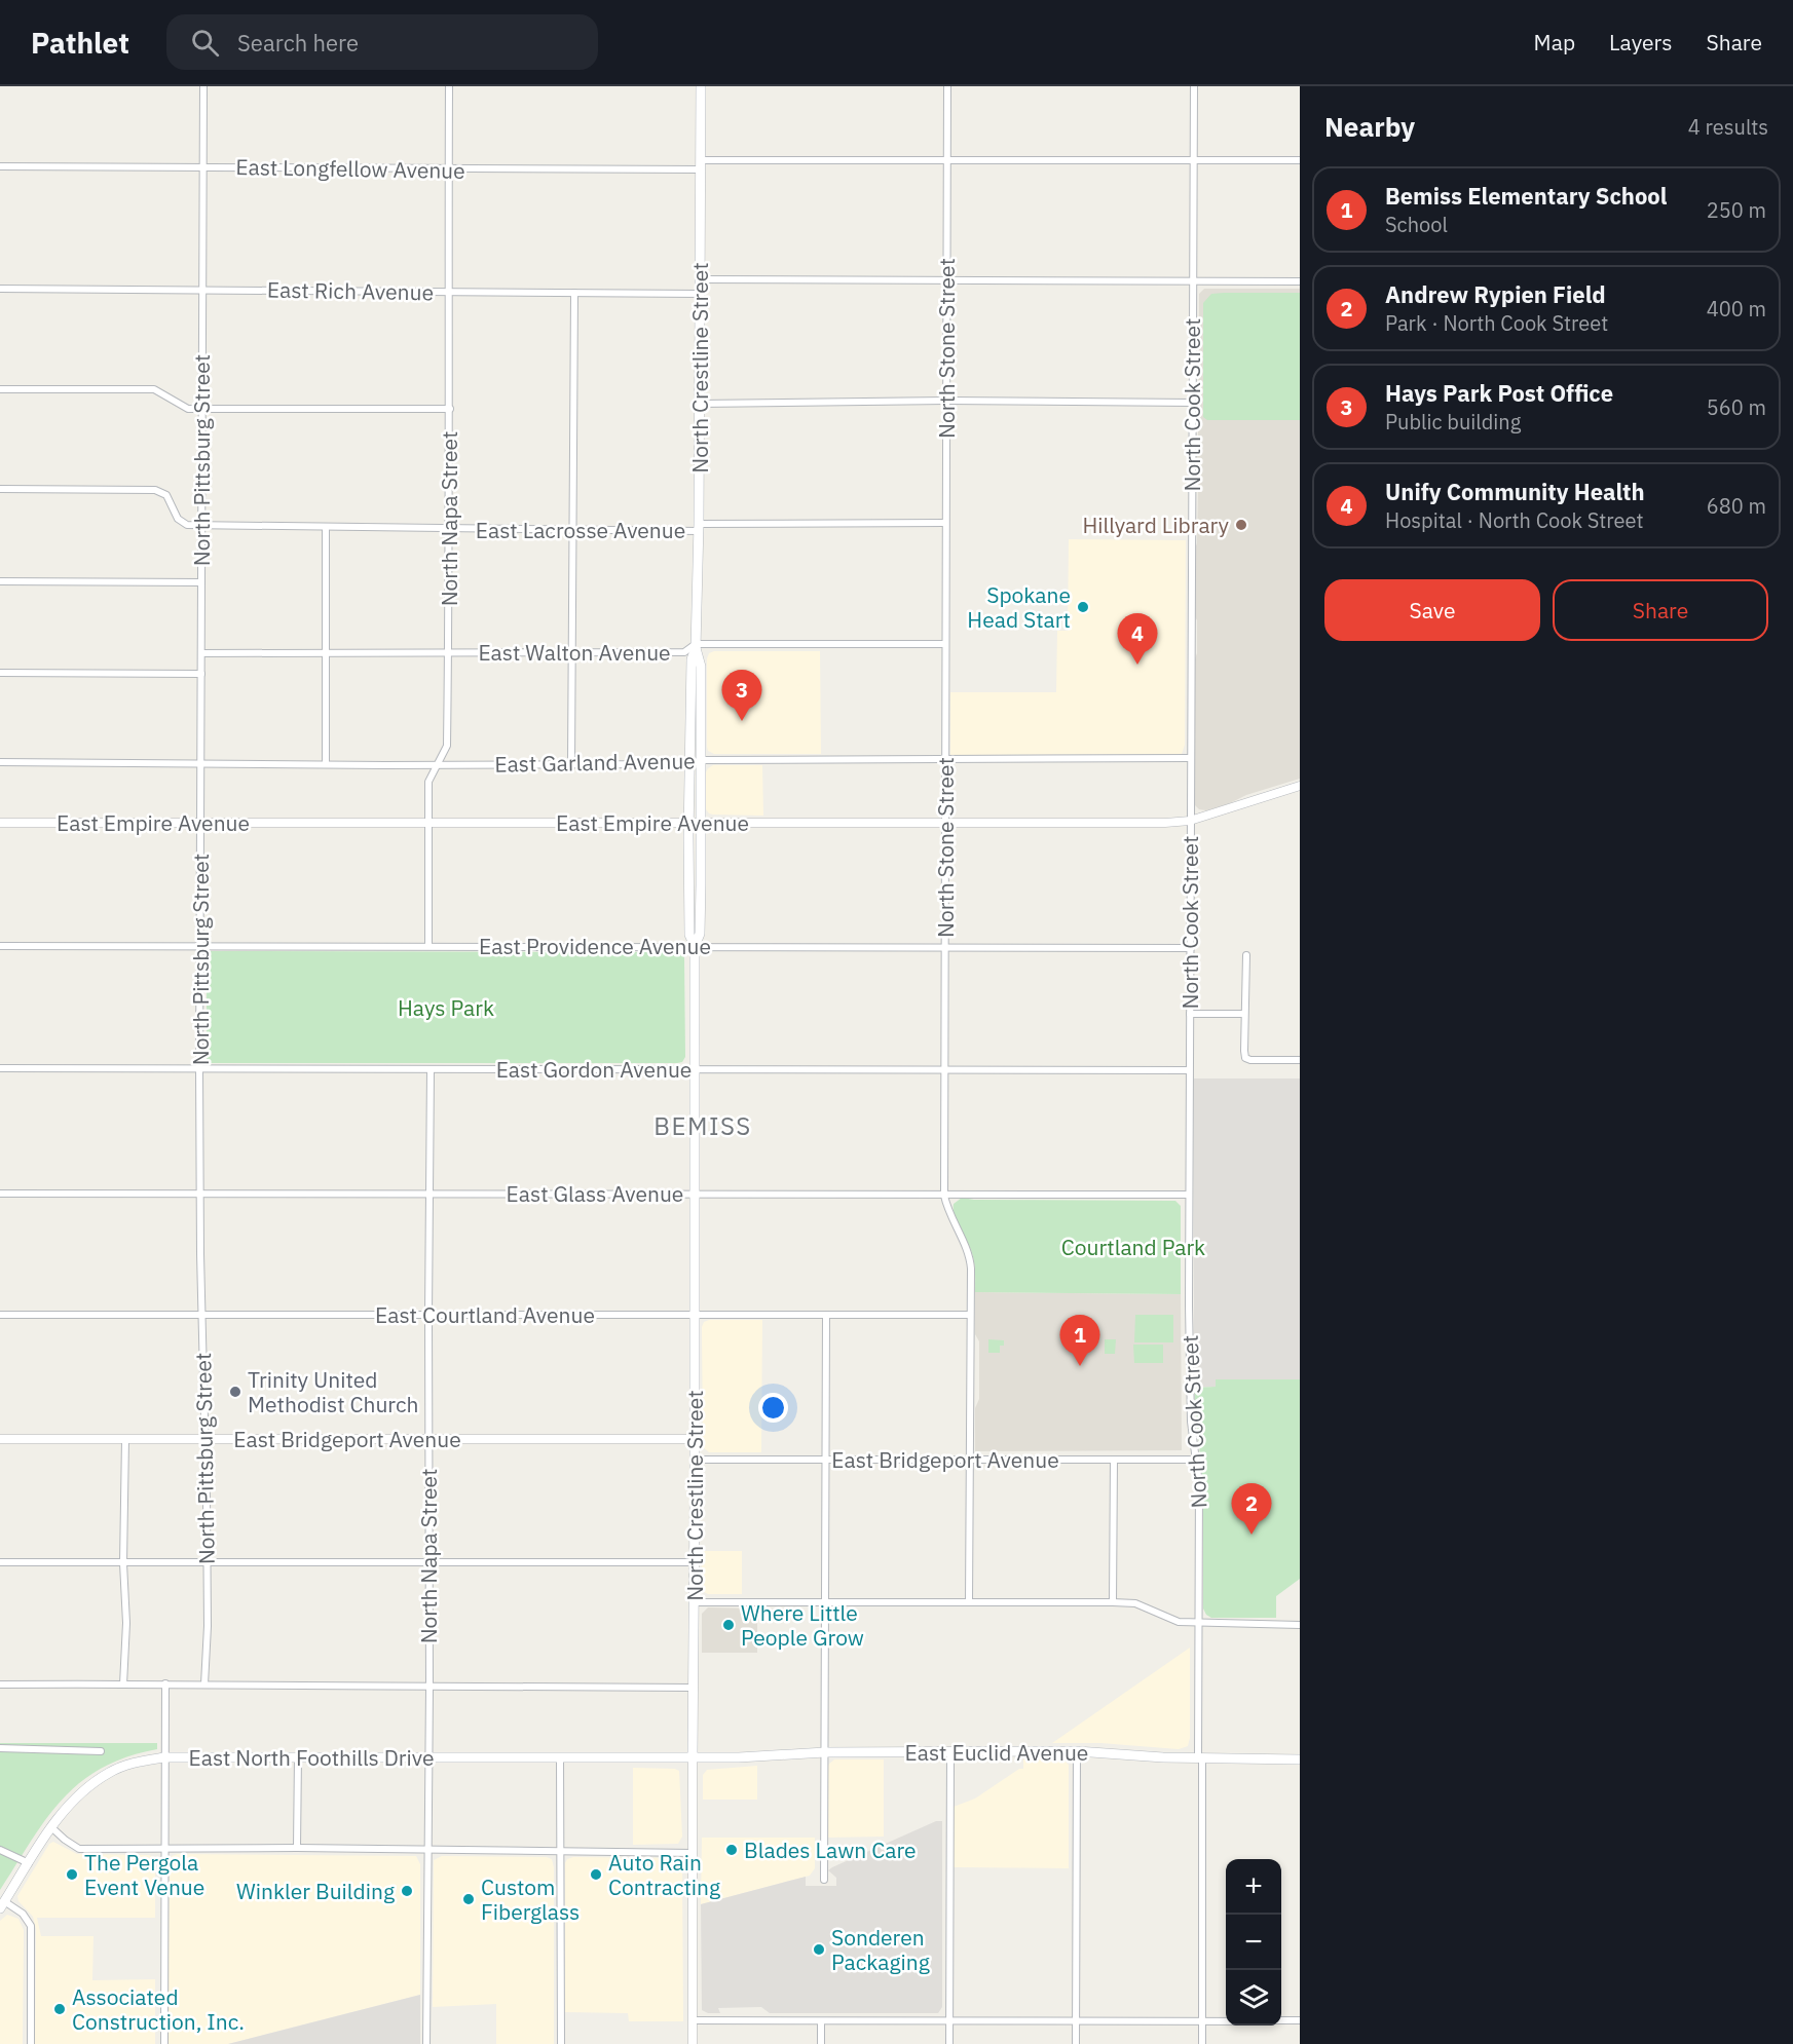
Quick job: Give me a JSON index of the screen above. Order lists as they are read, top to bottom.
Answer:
{
  "streets": {
    "main road": ["North Crestline Street", "East Euclid Avenue", "East North Foothills Drive"],
    "street": [
      "East Longfellow Avenue",
      "East Rich Avenue",
      "North Stone Street",
      "North Cook Street",
      "North Pittsburg Street",
      "North Napa Street",
      "East Lacrosse Avenue",
      "East Walton Avenue",
      "East Garland Avenue",
      "East Empire Avenue",
      "East Providence Avenue",
      "East Gordon Avenue",
      "East Glass Avenue",
      "East Courtland Avenue",
      "East Bridgeport Avenue"
    ]
  },
  "crossings": [
    ["East Longfellow Avenue", "North Stone Street"],
    ["East Longfellow Avenue", "North Crestline Street"],
    ["East Longfellow Avenue", "North Cook Street"],
    ["East Longfellow Avenue", "North Pittsburg Street"],
    ["East Longfellow Avenue", "North Napa Street"],
    ["East Rich Avenue", "North Crestline Street"],
    ["East Rich Avenue", "North Pittsburg Street"],
    ["East Rich Avenue", "North Napa Street"],
    ["North Stone Street", "East Lacrosse Avenue"],
    ["North Stone Street", "East Walton Avenue"],
    ["North Stone Street", "East Garland Avenue"],
    ["North Stone Street", "East Empire Avenue"],
    ["North Stone Street", "East Providence Avenue"],
    ["North Stone Street", "East Gordon Avenue"],
    ["North Stone Street", "East Glass Avenue"],
    ["North Stone Street", "East Courtland Avenue"],
    ["North Stone Street", "East Bridgeport Avenue"],
    ["North Crestline Street", "East Lacrosse Avenue"],
    ["North Crestline Street", "East Walton Avenue"],
    ["North Crestline Street", "East Garland Avenue"],
    ["North Crestline Street", "East Empire Avenue"],
    ["North Crestline Street", "East Providence Avenue"],
    ["North Crestline Street", "East Gordon Avenue"],
    ["North Crestline Street", "East Glass Avenue"],
    ["North Crestline Street", "East Courtland Avenue"],
    ["North Crestline Street", "East Bridgeport Avenue"],
    ["North Crestline Street", "East Euclid Avenue"],
    ["North Crestline Street", "East North Foothills Drive"],
    ["North Cook Street", "East Garland Avenue"],
    ["North Cook Street", "East Empire Avenue"],
    ["North Cook Street", "East Providence Avenue"],
    ["North Cook Street", "East Gordon Avenue"],
    ["North Cook Street", "East Glass Avenue"],
    ["North Cook Street", "East Bridgeport Avenue"],
    ["North Cook Street", "East Euclid Avenue"],
    ["North Pittsburg Street", "East Lacrosse Avenue"],
    ["North Pittsburg Street", "East Walton Avenue"],
    ["North Pittsburg Street", "East Garland Avenue"],
    ["North Pittsburg Street", "East Empire Avenue"],
    ["North Pittsburg Street", "East Providence Avenue"],
    ["North Pittsburg Street", "East Gordon Avenue"],
    ["North Pittsburg Street", "East Glass Avenue"],
    ["North Pittsburg Street", "East Courtland Avenue"],
    ["North Pittsburg Street", "East Bridgeport Avenue"],
    ["North Napa Street", "East Lacrosse Avenue"],
    ["North Napa Street", "East Walton Avenue"],
    ["North Napa Street", "East Garland Avenue"],
    ["North Napa Street", "East Empire Avenue"],
    ["North Napa Street", "East Providence Avenue"],
    ["North Napa Street", "East Gordon Avenue"],
    ["North Napa Street", "East Glass Avenue"],
    ["North Napa Street", "East Courtland Avenue"],
    ["North Napa Street", "East Bridgeport Avenue"],
    ["North Napa Street", "East North Foothills Drive"],
    ["East Euclid Avenue", "East North Foothills Drive"]
  ],
  "districts": ["BEMISS"],
  "parks": ["Hays Park", "Courtland Park"],
  "places": [
    "Hillyard Library",
    "Spokane Head Start",
    "Trinity United Methodist Church",
    "Where Little People Grow",
    "Blades Lawn Care",
    "The Pergola Event Venue",
    "Auto Rain Contracting",
    "Winkler Building",
    "Custom Fiberglass",
    "Sonderen Packaging",
    "Associated Construction, Inc."
  ],
  "page": {
    "header": "Pathlet",
    "search": "Search here",
    "nav": ["Map", "Layers", "Share"],
    "heading": ["Nearby", "4 results"],
    "list": [
      {
        "mark": "1",
        "name": "Bemiss Elementary School",
        "note": "School",
        "value": "250 m"
      },
      {
        "mark": "2",
        "name": "Andrew Rypien Field",
        "note": "Park · North Cook Street",
        "value": "400 m"
      },
      {
        "mark": "3",
        "name": "Hays Park Post Office",
        "note": "Public building",
        "value": "560 m"
      },
      {
        "mark": "4",
        "name": "Unify Community Health",
        "note": "Hospital · North Cook Street",
        "value": "680 m"
      }
    ],
    "buttons": ["Save", "Share"],
    "pins": [
      "4",
      "3",
      "1",
      "2"
    ],
    "map_buttons": ["+", "−"]
  }
}
